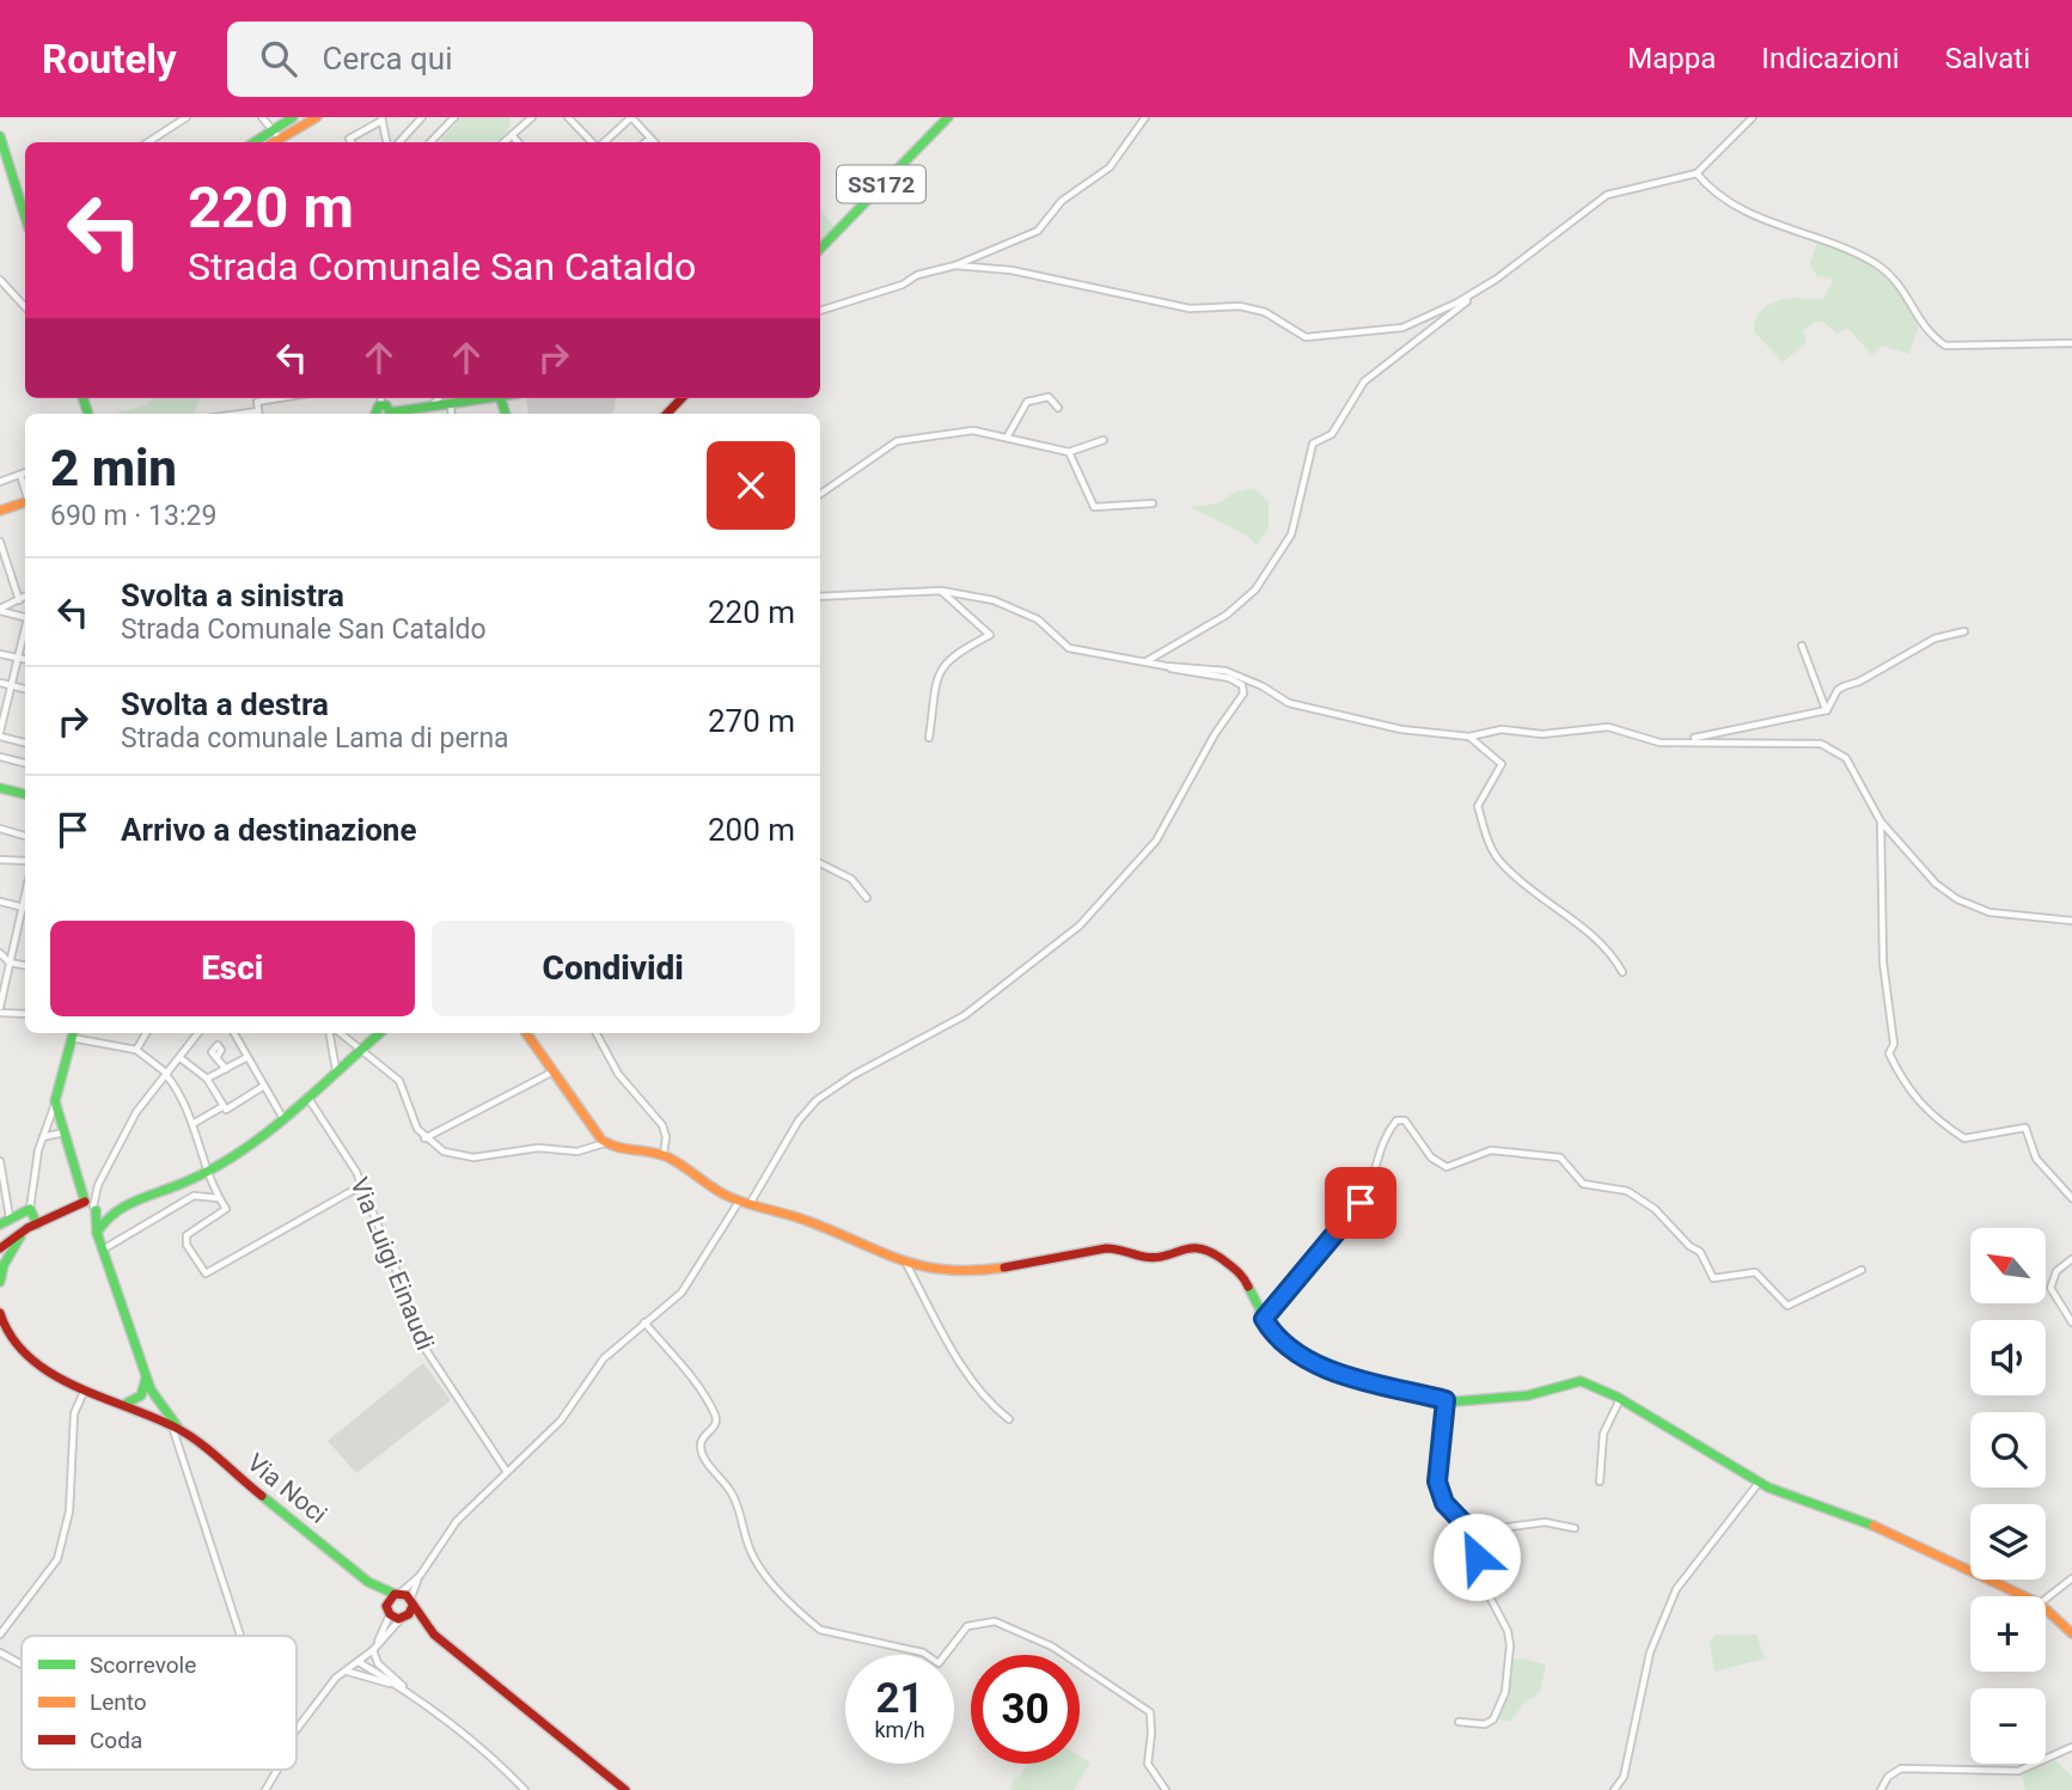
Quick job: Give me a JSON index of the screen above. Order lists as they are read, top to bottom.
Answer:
{
  "streets": {
    "main road": ["SS172", "Via Noci"],
    "street": ["Via Luigi Einaudi"]
  },
  "legend": ["Scorrevole", "Lento", "Coda"],
  "north": "top left",
  "page": {
    "header": "Routely",
    "search": "Cerca qui",
    "nav": ["Mappa", "Indicazioni", "Salvati"],
    "turn": ["220 m", "Strada Comunale San Cataldo"],
    "heading": ["2 min", "690 m · 13:29"],
    "list": [
      {
        "name": "Svolta a sinistra",
        "note": "Strada Comunale San Cataldo",
        "value": "220 m"
      },
      {
        "name": "Svolta a destra",
        "note": "Strada comunale Lama di perna",
        "value": "270 m"
      },
      {
        "name": "Arrivo a destinazione",
        "value": "200 m"
      }
    ],
    "buttons": ["Esci", "Condividi"],
    "map_buttons": ["+", "−"],
    "speed": "21 km/h",
    "limit": "30"
  }
}
